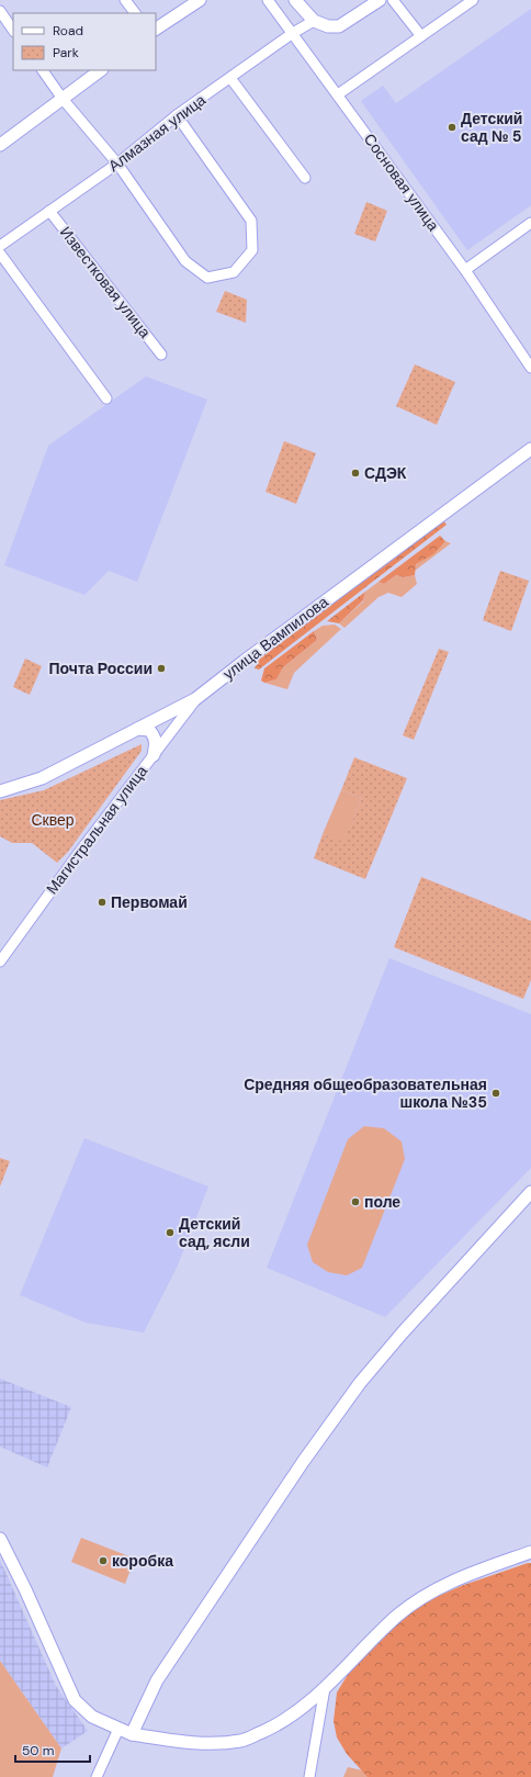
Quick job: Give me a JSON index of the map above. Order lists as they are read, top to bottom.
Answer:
{
  "streets": {
    "street": [
      "Алмазная улица",
      "Сосновая улица",
      "Известковая улица",
      "улица Вампилова",
      "Магистральная улица"
    ]
  },
  "crossings": [
    ["Алмазная улица", "Сосновая улица"],
    ["Алмазная улица", "Известковая улица"],
    ["улица Вампилова", "Магистральная улица"]
  ],
  "parks": ["Сквер"],
  "places": [
    "Детский сад № 5",
    "СДЭК",
    "Почта России",
    "Первомай",
    "Средняя общеобразовательная школа №35",
    "поле",
    "Детский сад, ясли",
    "коробка"
  ],
  "legend": ["Road", "Park"],
  "scale_bar": "50 m"
}
